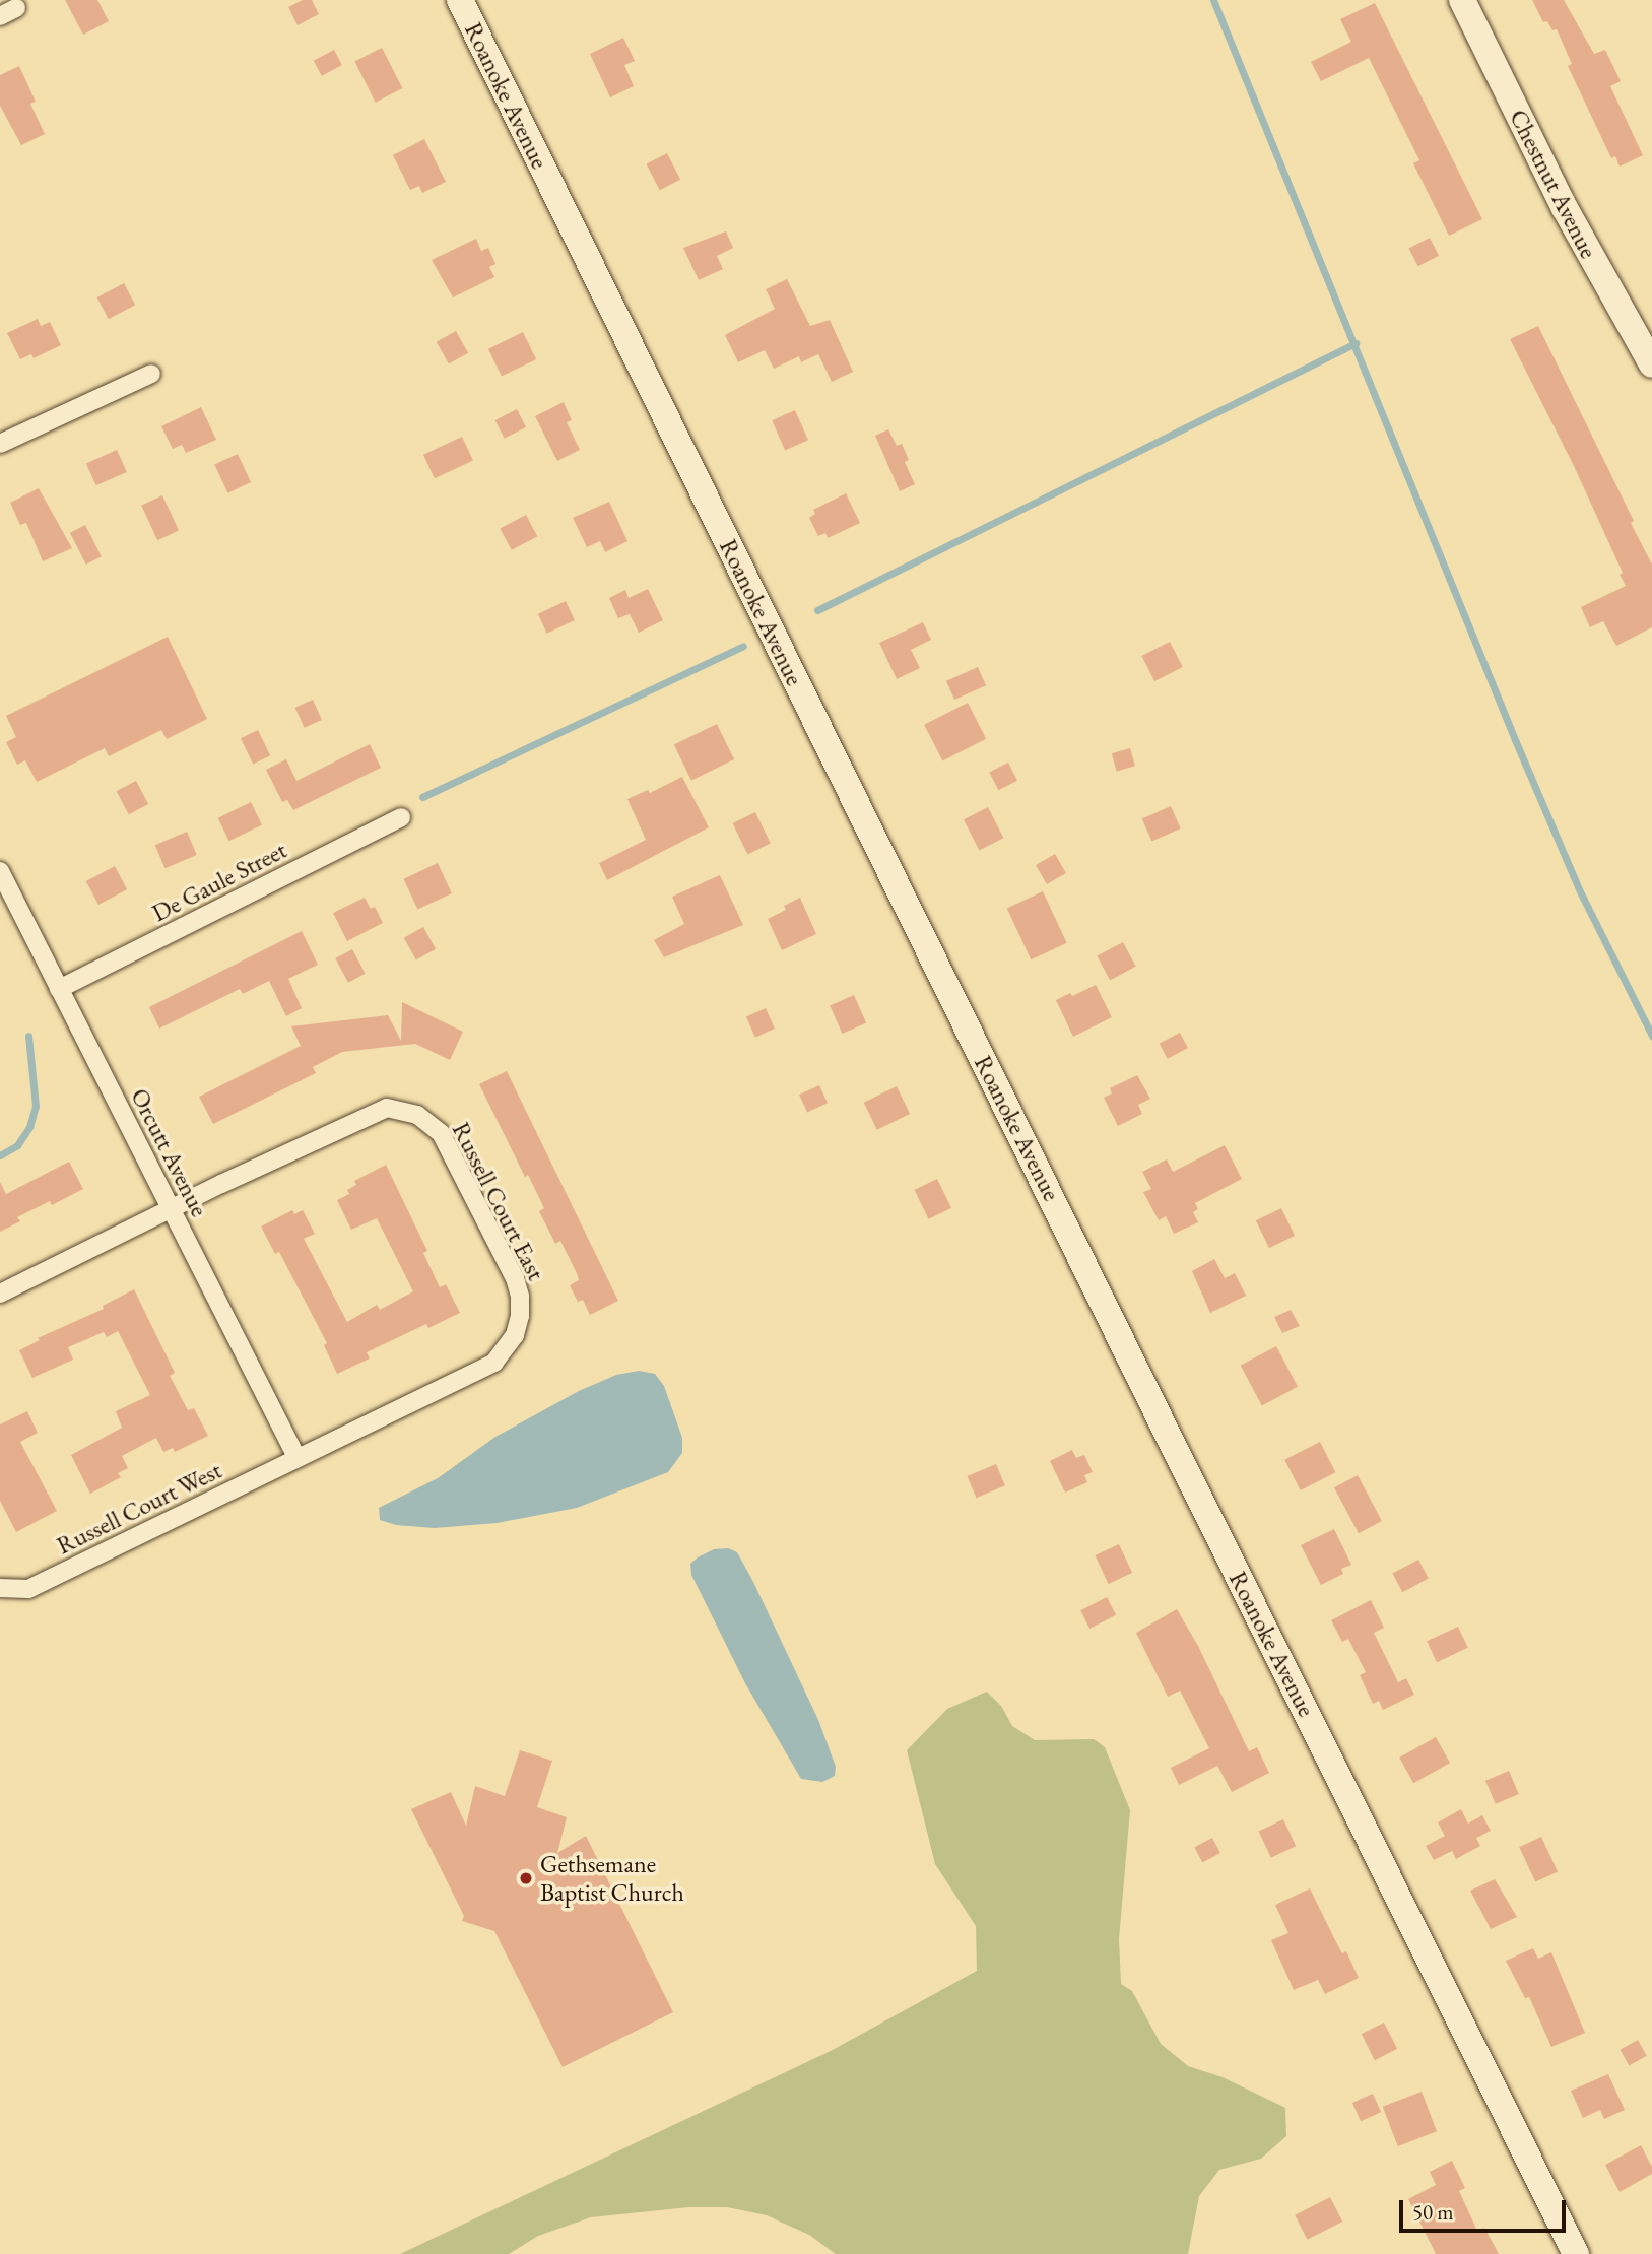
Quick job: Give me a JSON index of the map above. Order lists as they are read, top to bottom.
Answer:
{
  "streets": {
    "street": [
      "Roanoke Avenue",
      "Chestnut Avenue",
      "De Gaule Street",
      "Orcutt Avenue",
      "Russell Court East",
      "Russell Court West"
    ]
  },
  "crossings": [
    ["De Gaule Street", "Orcutt Avenue"],
    ["Orcutt Avenue", "Russell Court East"],
    ["Orcutt Avenue", "Russell Court West"],
    ["Russell Court East", "Russell Court West"]
  ],
  "places": ["Gethsemane Baptist Church"],
  "scale_bar": "50 m"
}
